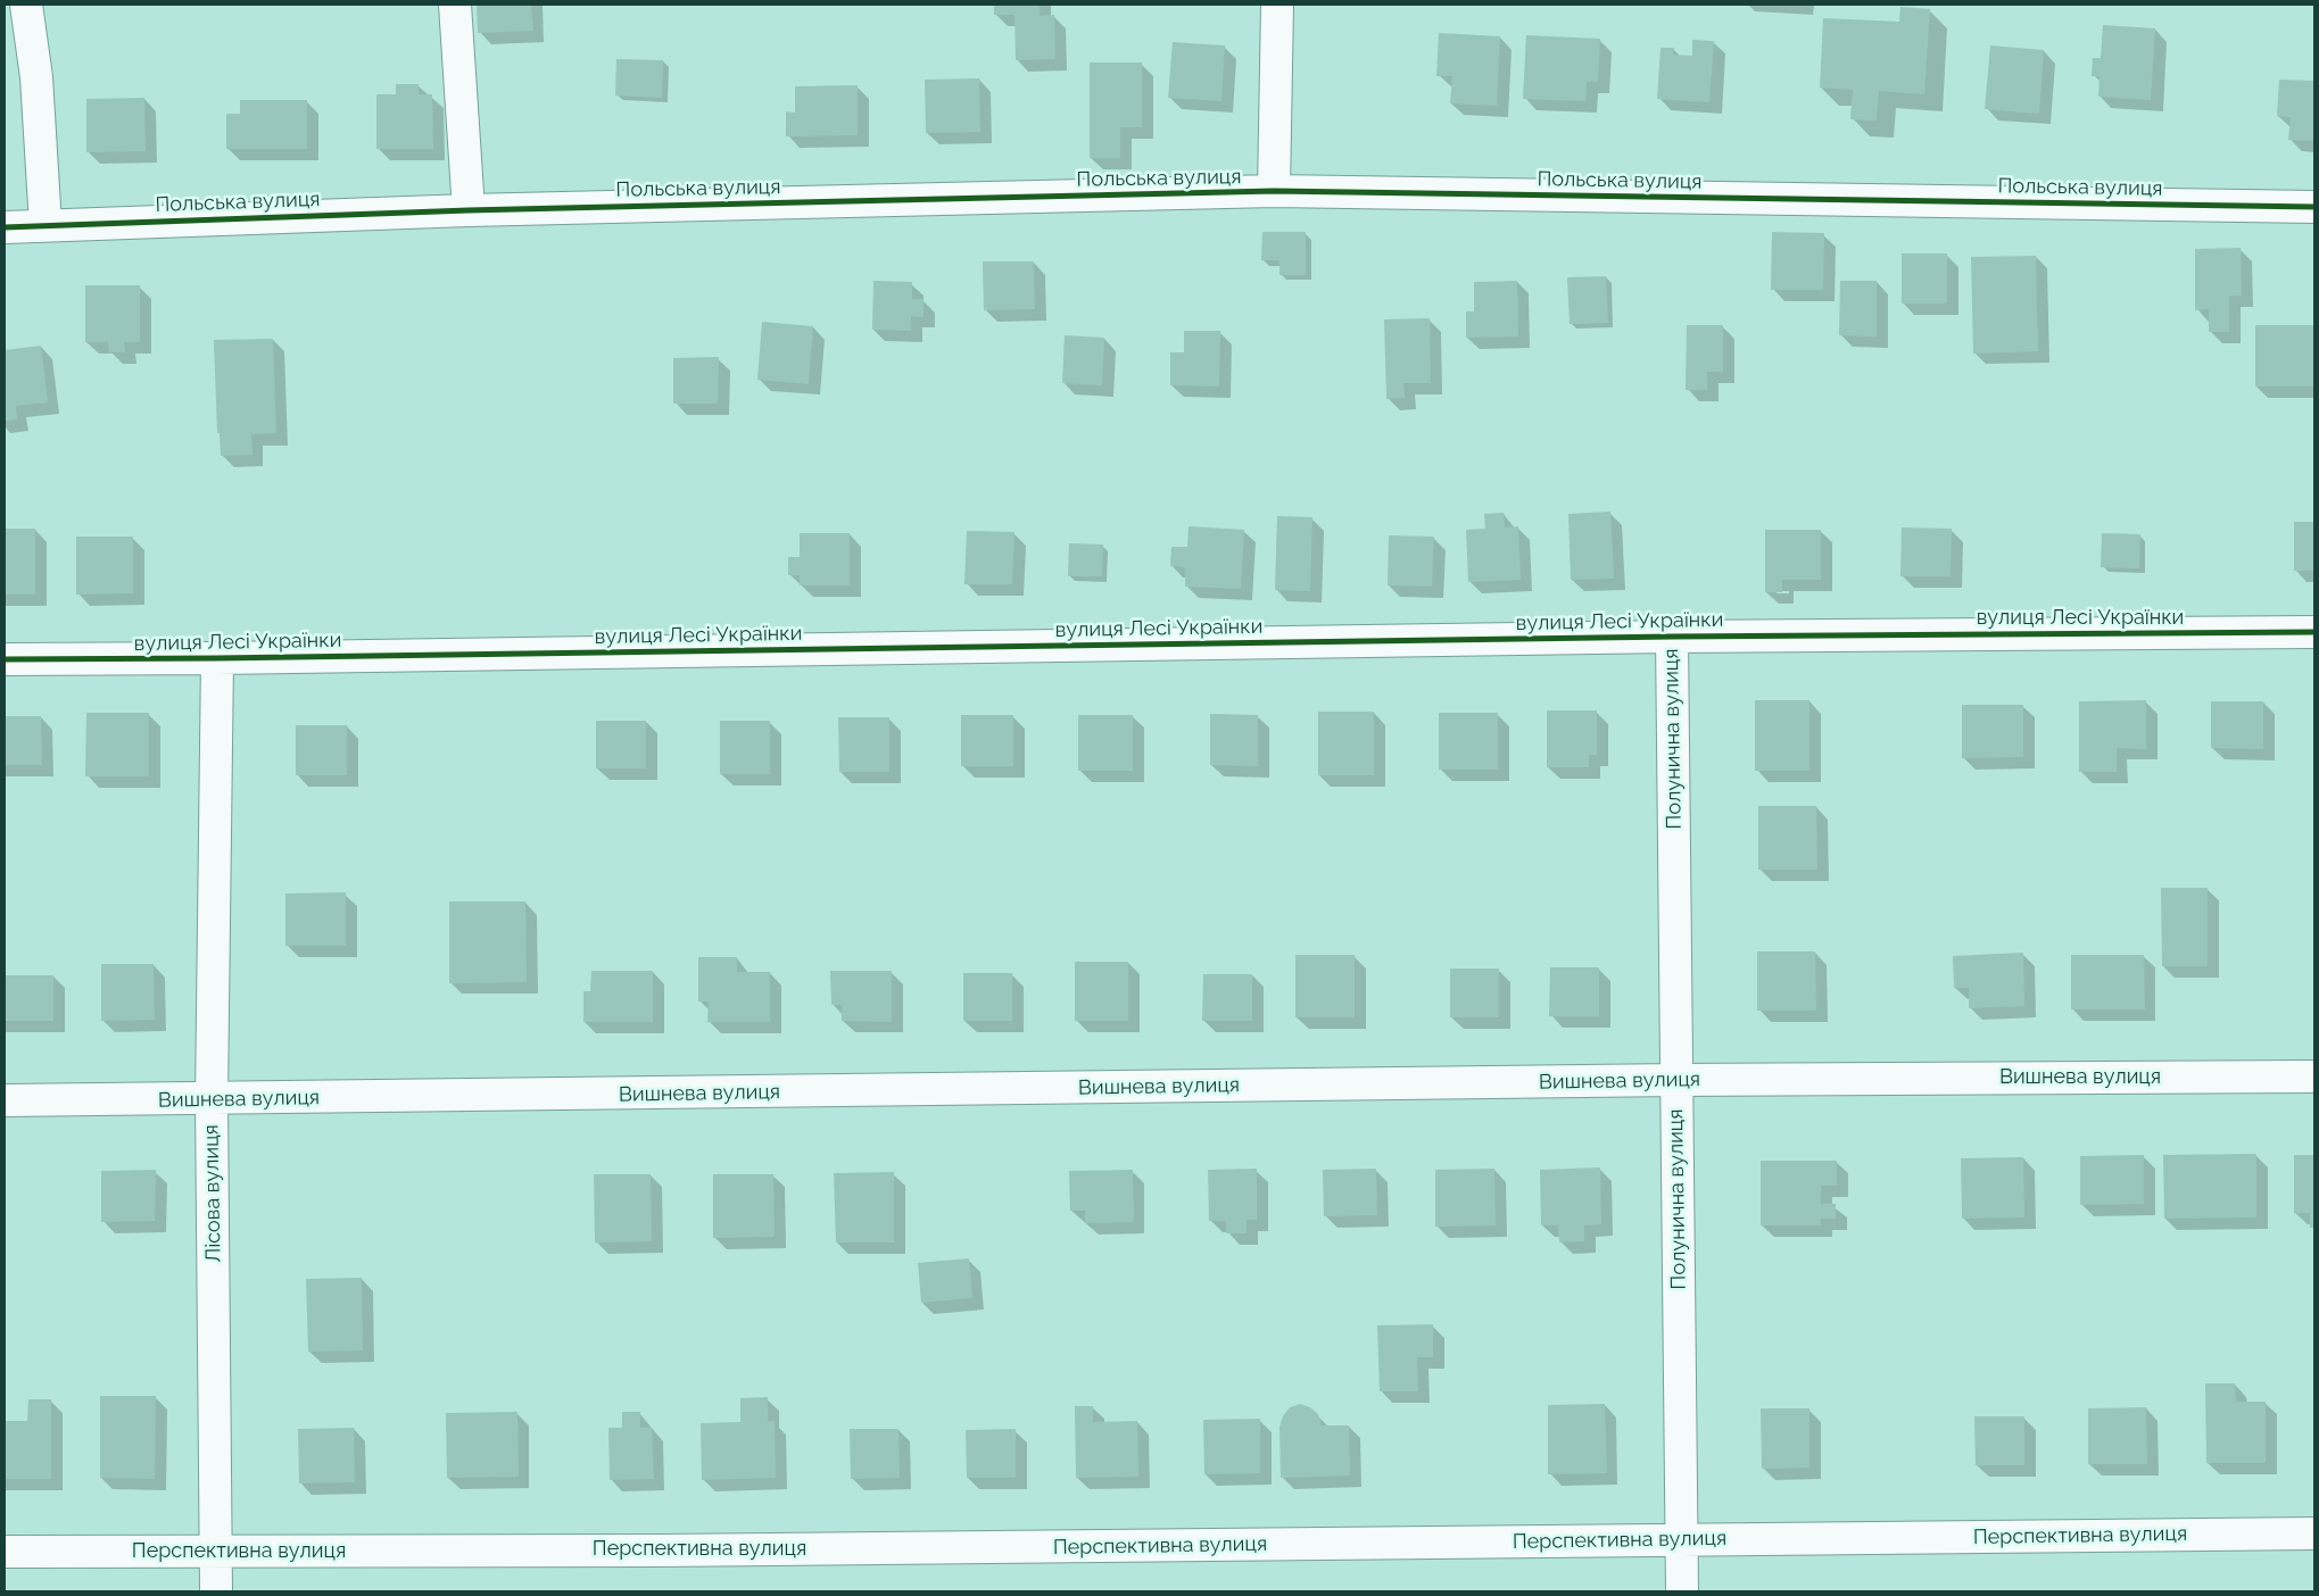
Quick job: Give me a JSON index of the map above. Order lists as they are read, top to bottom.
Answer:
{
  "streets": {
    "street": [
      "Польська вулиця",
      "вулиця Лесі Українки",
      "Полунична вулиця",
      "Вишнева вулиця",
      "Лісова вулиця",
      "Перспективна вулиця"
    ]
  },
  "crossings": [
    ["вулиця Лесі Українки", "Полунична вулиця"],
    ["вулиця Лесі Українки", "Лісова вулиця"],
    ["Полунична вулиця", "Вишнева вулиця"],
    ["Полунична вулиця", "Перспективна вулиця"],
    ["Вишнева вулиця", "Лісова вулиця"],
    ["Лісова вулиця", "Перспективна вулиця"]
  ]
}
